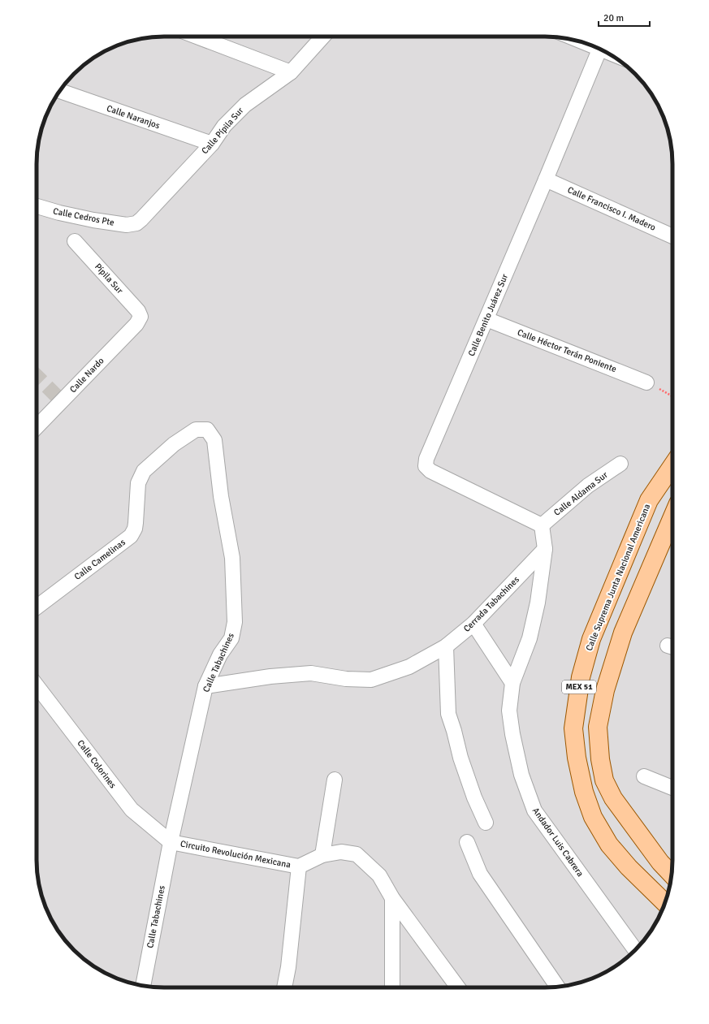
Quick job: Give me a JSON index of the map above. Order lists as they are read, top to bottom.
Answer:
{
  "streets": {
    "main road": ["Calle Suprema Junta Nacional Americana", "MEX 51"],
    "street": [
      "Calle Naranjos",
      "Calle Pípila Sur",
      "Calle Francisco I. Madero",
      "Calle Cedros Pte",
      "Pípila Sur",
      "Calle Benito Juárez Sur",
      "Calle Héctor Terán Poniente",
      "Calle Nardo",
      "Calle Aldama Sur",
      "Calle Camelinas",
      "Cerrada Tabachines",
      "Calle Tabachines",
      "Calle Colorines",
      "Andador Luis Cabrera",
      "Circuito Revolución Mexicana"
    ]
  },
  "crossings": [
    ["Calle Naranjos", "Calle Pípila Sur"],
    ["Calle Pípila Sur", "Calle Cedros Pte"],
    ["Calle Francisco I. Madero", "Calle Benito Juárez Sur"],
    ["Pípila Sur", "Calle Nardo"],
    ["Calle Benito Juárez Sur", "Calle Héctor Terán Poniente"],
    ["Calle Benito Juárez Sur", "Calle Aldama Sur"],
    ["Calle Benito Juárez Sur", "Andador Luis Cabrera"],
    ["Calle Aldama Sur", "Andador Luis Cabrera"],
    ["Calle Camelinas", "Calle Tabachines"],
    ["Cerrada Tabachines", "Calle Tabachines"],
    ["Cerrada Tabachines", "Andador Luis Cabrera"],
    ["Calle Tabachines", "Calle Colorines"],
    ["Calle Tabachines", "Circuito Revolución Mexicana"],
    ["Calle Colorines", "Circuito Revolución Mexicana"]
  ],
  "scale_bar": "20 m"
}
